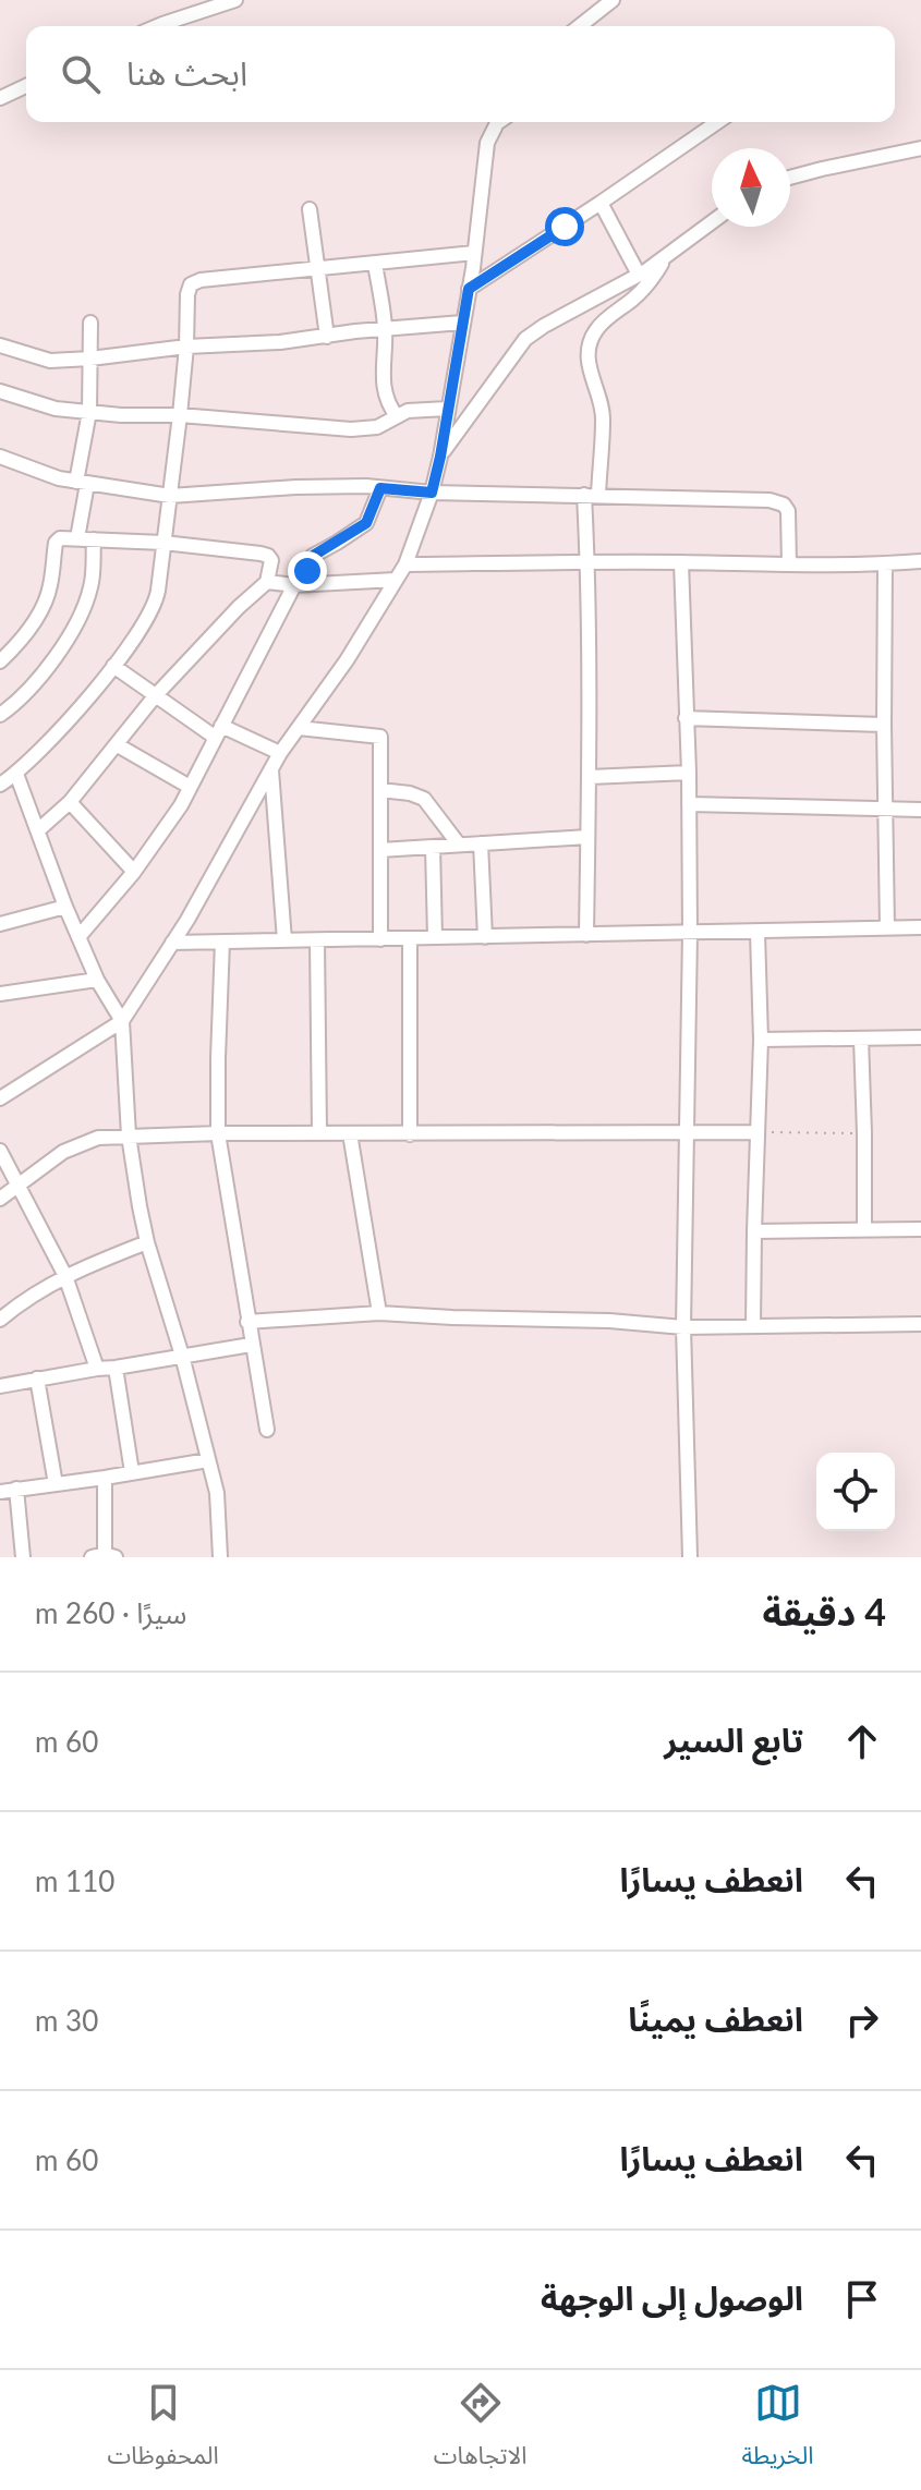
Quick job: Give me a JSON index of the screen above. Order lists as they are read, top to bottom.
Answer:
{
  "north": "top",
  "page": {
    "search": "ابحث هنا",
    "heading": ["4 دقيقة", "سيرًا · 260 m"],
    "list": [
      ["تابع السير", "60 m"],
      ["انعطف يسارًا", "110 m"],
      ["انعطف يمينًا", "30 m"],
      ["انعطف يسارًا", "60 m"],
      "الوصول إلى الوجهة"
    ],
    "nav": ["الخريطة", "الاتجاهات", "المحفوظات"]
  }
}
